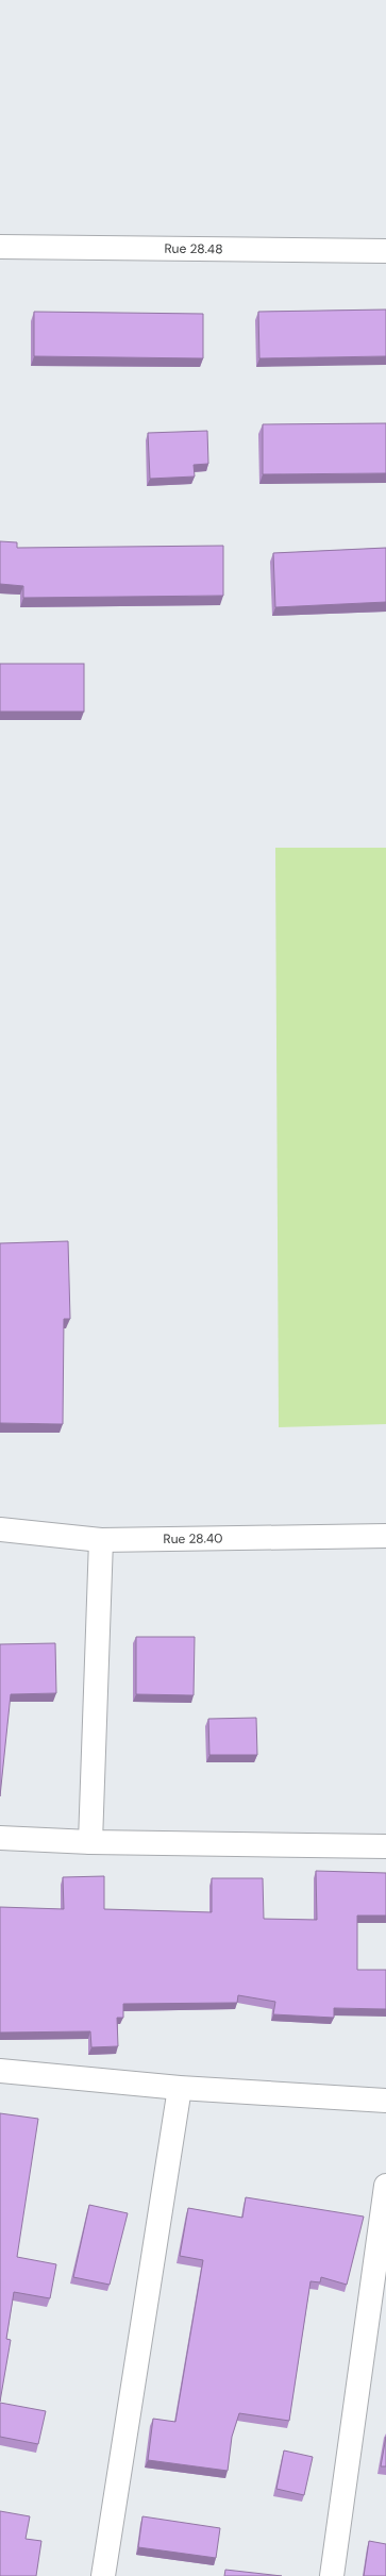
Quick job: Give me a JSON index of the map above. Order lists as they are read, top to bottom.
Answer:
{
  "streets": {
    "street": ["Rue 28.48", "Rue 28.40"]
  }
}
